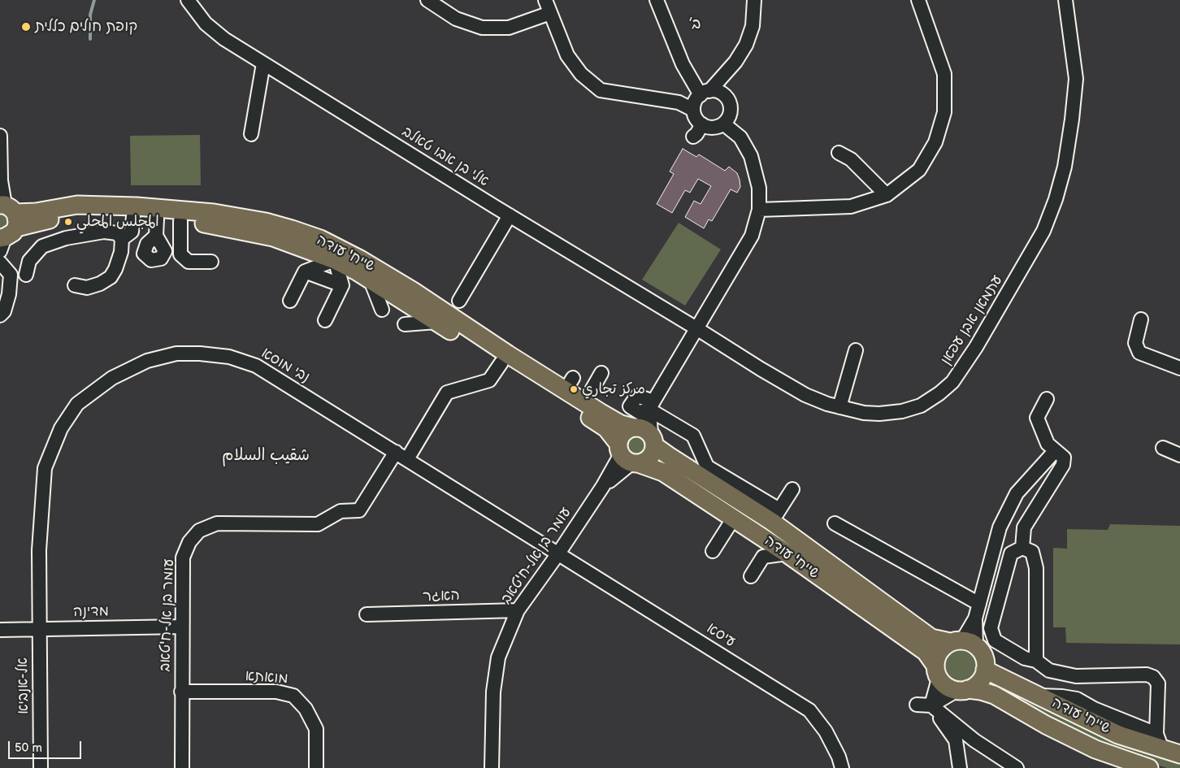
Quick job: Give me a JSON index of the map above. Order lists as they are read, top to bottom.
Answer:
{
  "streets": {
    "main road": ["שייח' עודה"],
    "street": [
      "אלי בן אבו טאלב",
      "עתמאן אבן עפאן",
      "נבי מוסא",
      "עומר בן אל-ח'טאב",
      "האגר",
      "מדינה",
      "עיסא",
      "מואתא",
      "אל-אנביא"
    ]
  },
  "crossings": [
    ["אלי בן אבו טאלב", "עתמאן אבן עפאן"],
    ["שייח' עודה", "עומר בן אל-ח'טאב"],
    ["נבי מוסא", "עומר בן אל-ח'טאב"],
    ["נבי מוסא", "מדינה"],
    ["נבי מוסא", "עיסא"],
    ["נבי מוסא", "אל-אנביא"],
    ["עומר בן אל-ח'טאב", "האגר"],
    ["עומר בן אל-ח'טאב", "מדינה"],
    ["עומר בן אל-ח'טאב", "עיסא"],
    ["עומר בן אל-ח'טאב", "מואתא"],
    ["מדינה", "אל-אנביא"]
  ],
  "districts": ["ב׳", "شقيب السلام"],
  "places": ["קופת חולים כללית", "المجلس المحلي", "مركز تجاري"],
  "scale_bar": "50 m"
}
